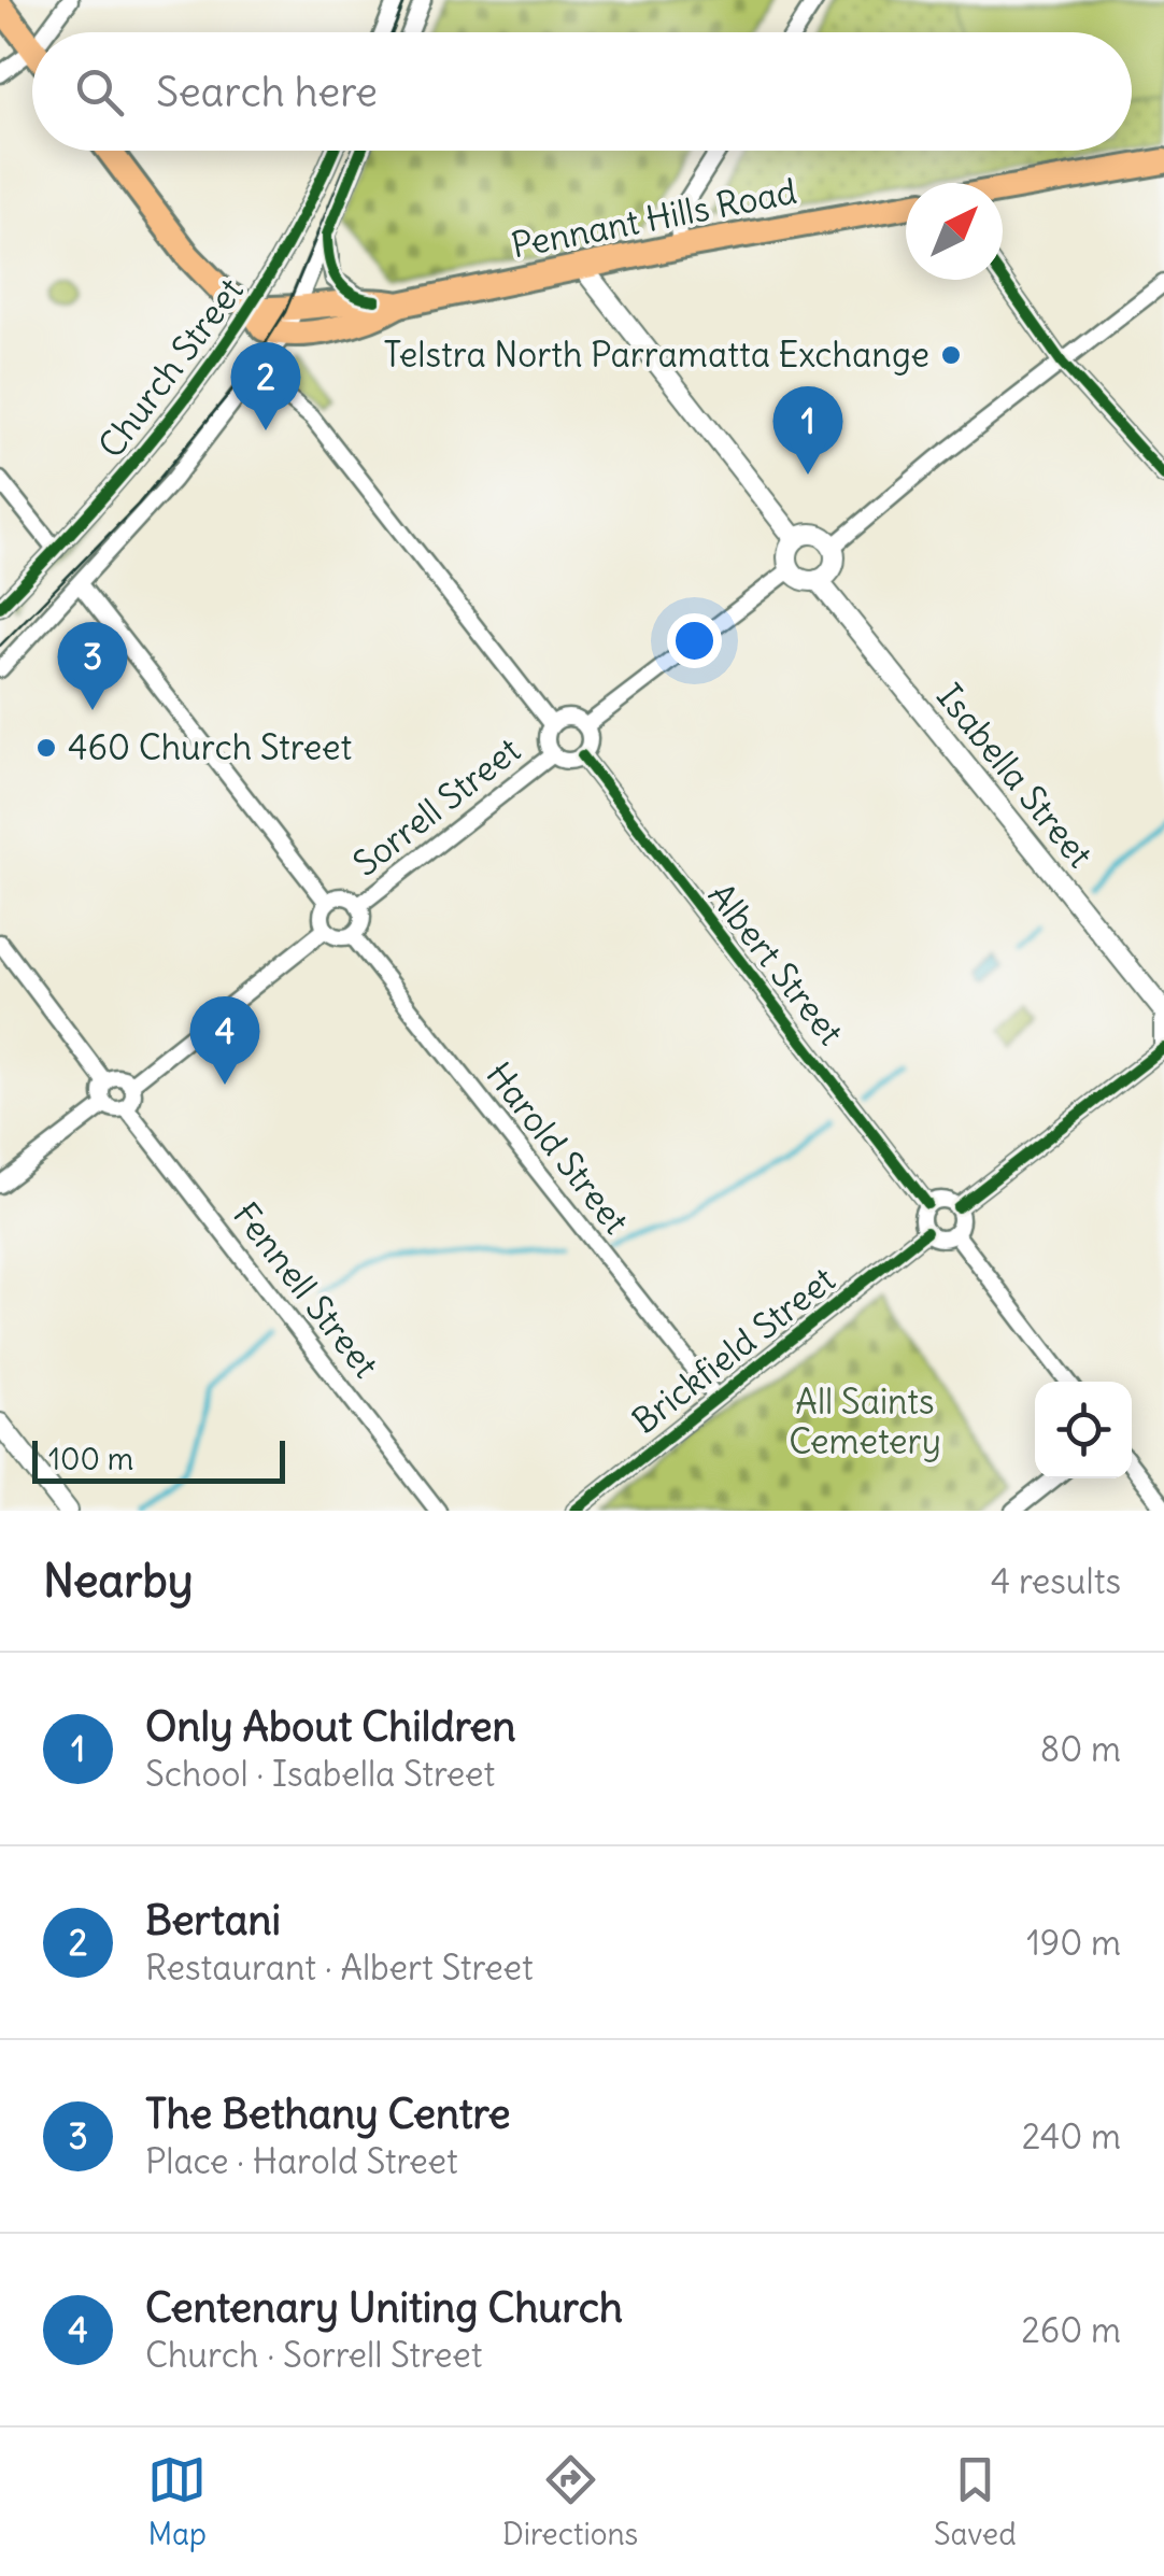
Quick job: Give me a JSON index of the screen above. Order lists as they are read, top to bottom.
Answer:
{
  "streets": {
    "main road": ["Pennant Hills Road"],
    "street": [
      "Church Street",
      "Isabella Street",
      "Sorrell Street",
      "Albert Street",
      "Harold Street",
      "Fennell Street",
      "Brickfield Street"
    ]
  },
  "crossings": [
    ["Pennant Hills Road", "Church Street"],
    ["Sorrell Street", "Albert Street"],
    ["Sorrell Street", "Harold Street"],
    ["Albert Street", "Brickfield Street"],
    ["Harold Street", "Brickfield Street"]
  ],
  "parks": ["All Saints Cemetery"],
  "places": ["Telstra North Parramatta Exchange", "460 Church Street"],
  "scale_bar": "100 m",
  "north": "top right",
  "page": {
    "search": "Search here",
    "pins": [
      "2",
      "1",
      "3",
      "4"
    ],
    "scale": "100 m",
    "heading": ["Nearby", "4 results"],
    "list": [
      {
        "mark": "1",
        "name": "Only About Children",
        "note": "School · Isabella Street",
        "value": "80 m"
      },
      {
        "mark": "2",
        "name": "Bertani",
        "note": "Restaurant · Albert Street",
        "value": "190 m"
      },
      {
        "mark": "3",
        "name": "The Bethany Centre",
        "note": "Place · Harold Street",
        "value": "240 m"
      },
      {
        "mark": "4",
        "name": "Centenary Uniting Church",
        "note": "Church · Sorrell Street",
        "value": "260 m"
      }
    ],
    "nav": ["Map", "Directions", "Saved"]
  }
}
